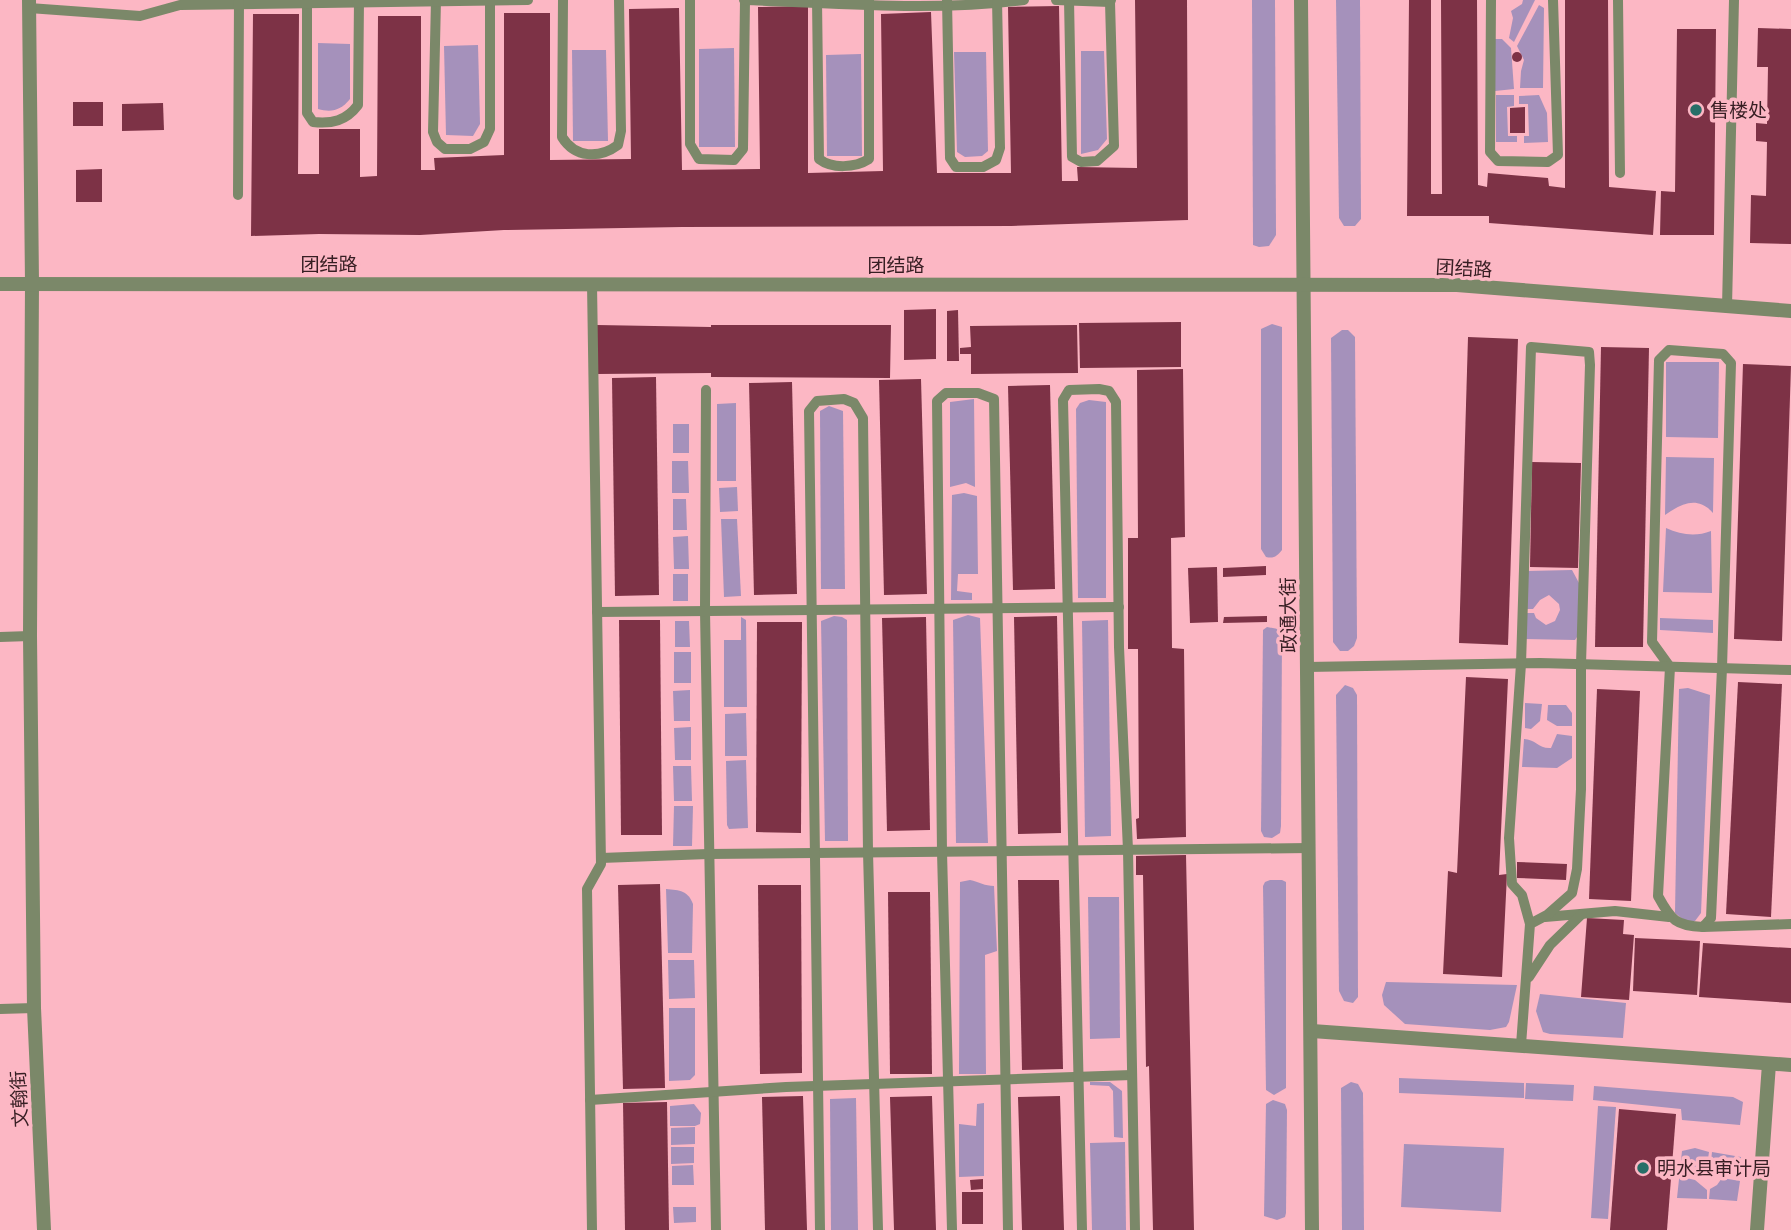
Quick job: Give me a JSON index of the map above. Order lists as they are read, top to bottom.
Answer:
{
  "streets": {
    "street": ["团结路", "政通大街", "文翰街"]
  },
  "crossings": [
    ["团结路", "政通大街"],
    ["团结路", "文翰街"]
  ],
  "places": ["售楼处", "明水县审计局"]
}
